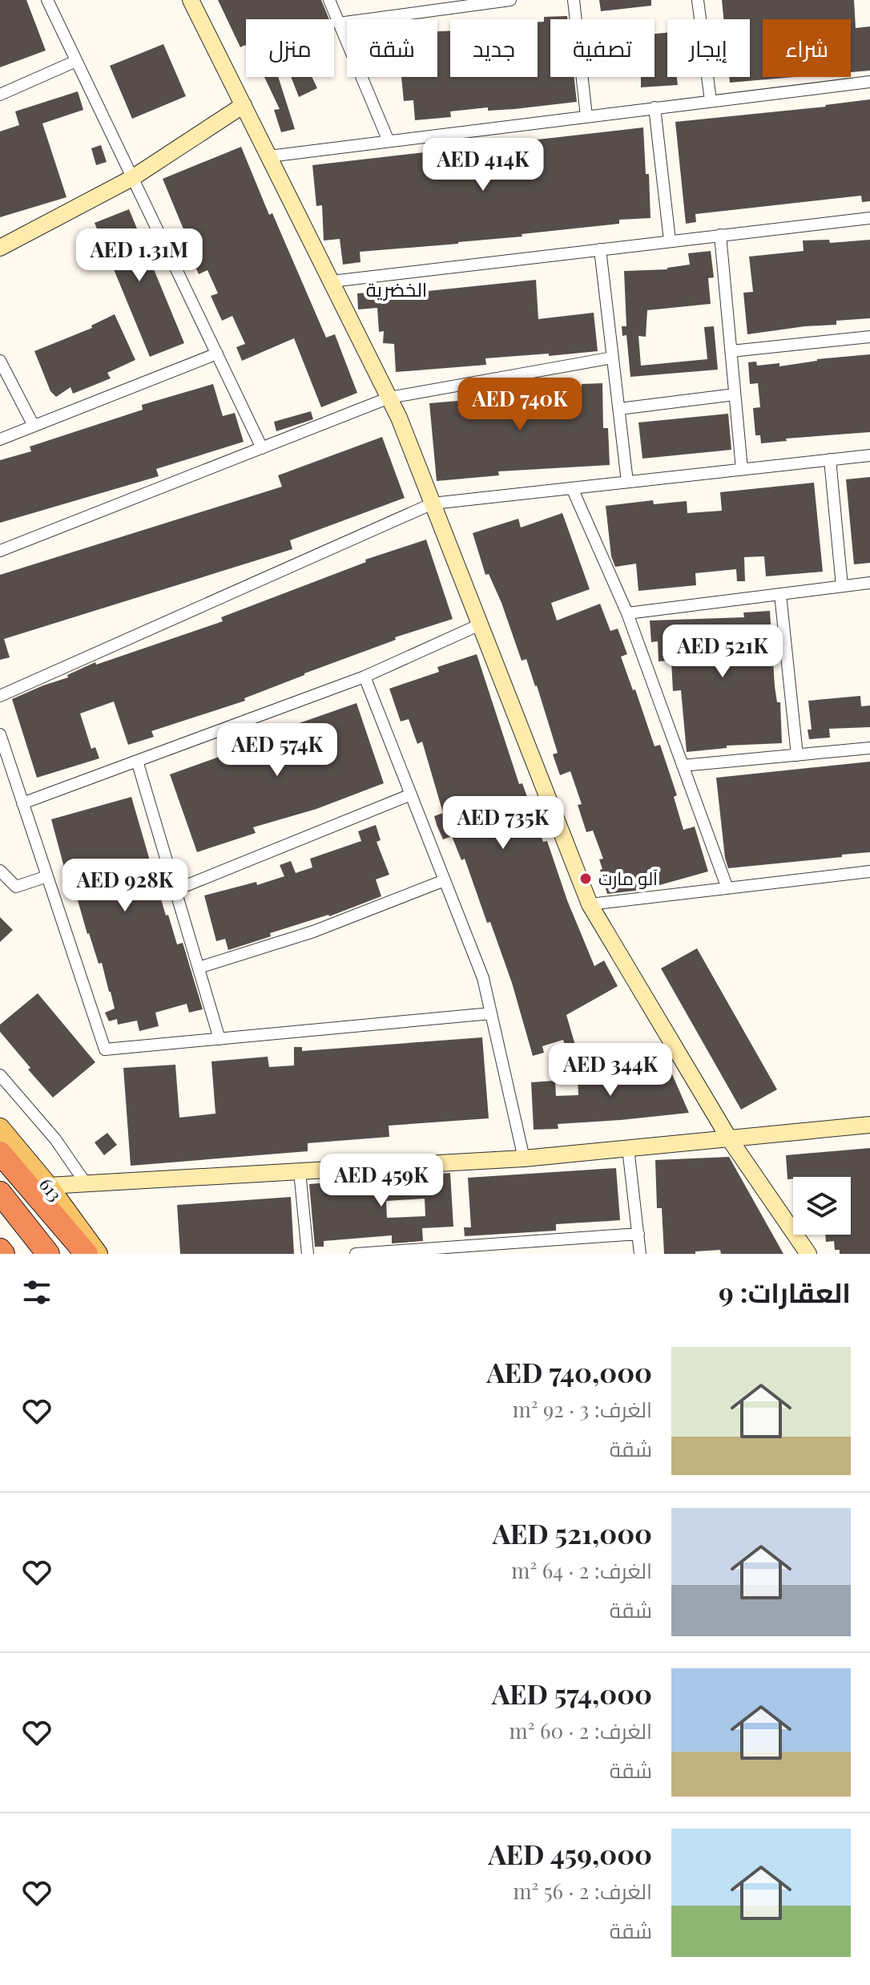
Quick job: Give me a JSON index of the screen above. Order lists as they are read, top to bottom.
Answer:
{
  "streets": {
    "main road": ["613"]
  },
  "districts": ["الخضرية"],
  "places": ["آلو مارت"],
  "page": {
    "chip": [
      "شراء",
      "إيجار",
      "تصفية",
      "جديد",
      "شقة",
      "منزل"
    ],
    "price": [
      "AED 414K",
      "AED 1.31M",
      "AED 740K",
      "AED 521K",
      "AED 574K",
      "AED 735K",
      "AED 928K",
      "AED 344K",
      "AED 459K"
    ],
    "heading": "العقارات: 9",
    "list": [
      {
        "name": "AED 740,000",
        "note": "الغرف: 3 · 92 m² · شقة"
      },
      {
        "name": "AED 521,000",
        "note": "الغرف: 2 · 64 m² · شقة"
      },
      {
        "name": "AED 574,000",
        "note": "الغرف: 2 · 60 m² · شقة"
      },
      {
        "name": "AED 459,000",
        "note": "الغرف: 2 · 56 m² · شقة"
      }
    ]
  }
}
